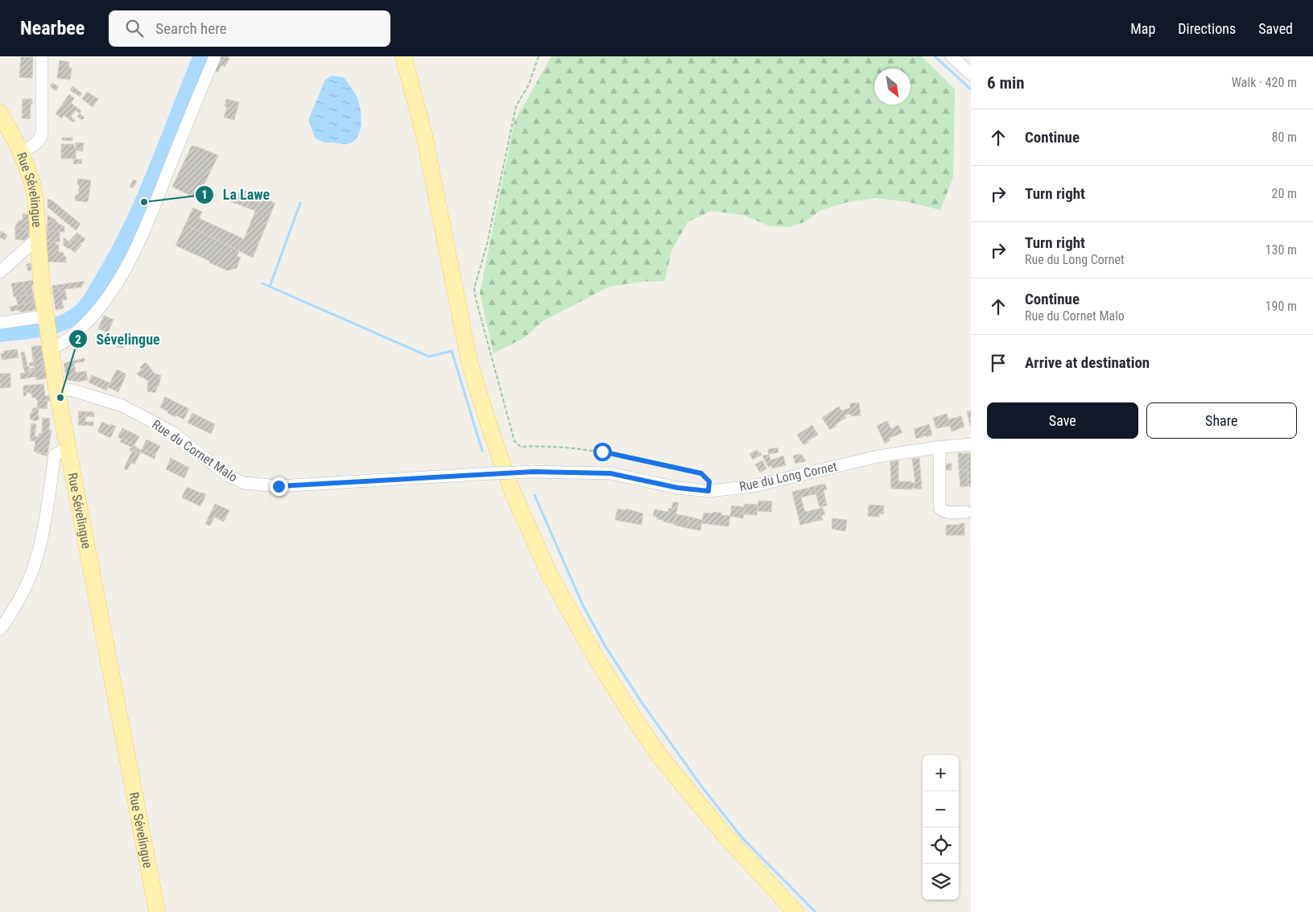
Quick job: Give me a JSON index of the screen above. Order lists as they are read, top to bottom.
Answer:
{
  "streets": {
    "main road": ["Rue Sévelingue"],
    "street": ["Rue du Cornet Malo", "Rue du Long Cornet"]
  },
  "crossings": [
    ["Rue Sévelingue", "Rue du Cornet Malo"],
    ["Rue du Cornet Malo", "Rue du Long Cornet"]
  ],
  "places": ["La Lawe", "Sévelingue"],
  "north": "bottom right",
  "page": {
    "header": "Nearbee",
    "search": "Search here",
    "nav": ["Map", "Directions", "Saved"],
    "heading": ["6 min", "Walk · 420 m"],
    "list": [
      ["Continue", "80 m"],
      ["Turn right", "20 m"],
      ["Turn right", "Rue du Long Cornet", "130 m"],
      ["Continue", "Rue du Cornet Malo", "190 m"],
      "Arrive at destination"
    ],
    "buttons": ["Save", "Share"],
    "map_buttons": ["+", "−"]
  }
}
